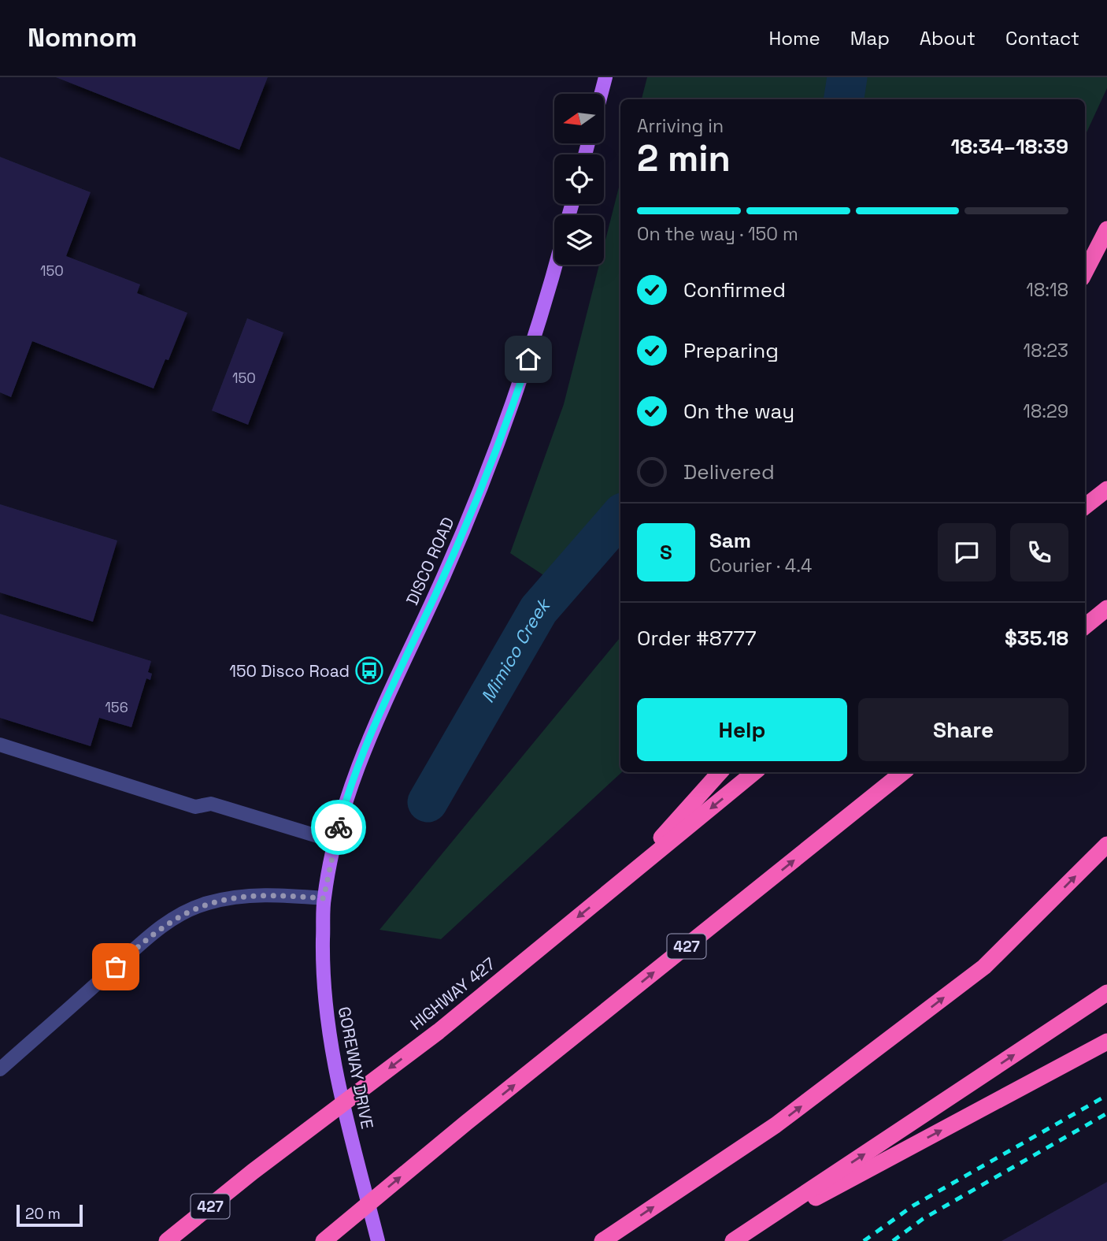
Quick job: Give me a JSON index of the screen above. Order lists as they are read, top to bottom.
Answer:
{
  "streets": {
    "highway": ["427", "HIGHWAY 427"],
    "main road": ["DISCO ROAD", "GOREWAY DRIVE"]
  },
  "crossings": [
    ["DISCO ROAD", "GOREWAY DRIVE"]
  ],
  "water": ["Mimico Creek"],
  "places": {
    "bus stop": ["150 Disco Road"]
  },
  "house_numbers": ["150", "150", "156"],
  "scale_bar": "20 m",
  "north": "left",
  "page": {
    "header": "Nomnom",
    "nav": [
      "Home",
      "Map",
      "About",
      "Contact"
    ],
    "heading": ["2 min", "Arriving in", "18:34–18:39"],
    "panel": [
      "Sam",
      "Courier · 4.4",
      "Order #8777",
      "$35.18"
    ],
    "bar": "On the way · 150 m",
    "list": [
      ["Confirmed", "18:18"],
      ["Preparing", "18:23"],
      ["On the way", "18:29"],
      "Delivered"
    ],
    "round": "S",
    "buttons": ["Help", "Share"],
    "scale": "20 m"
  }
}
